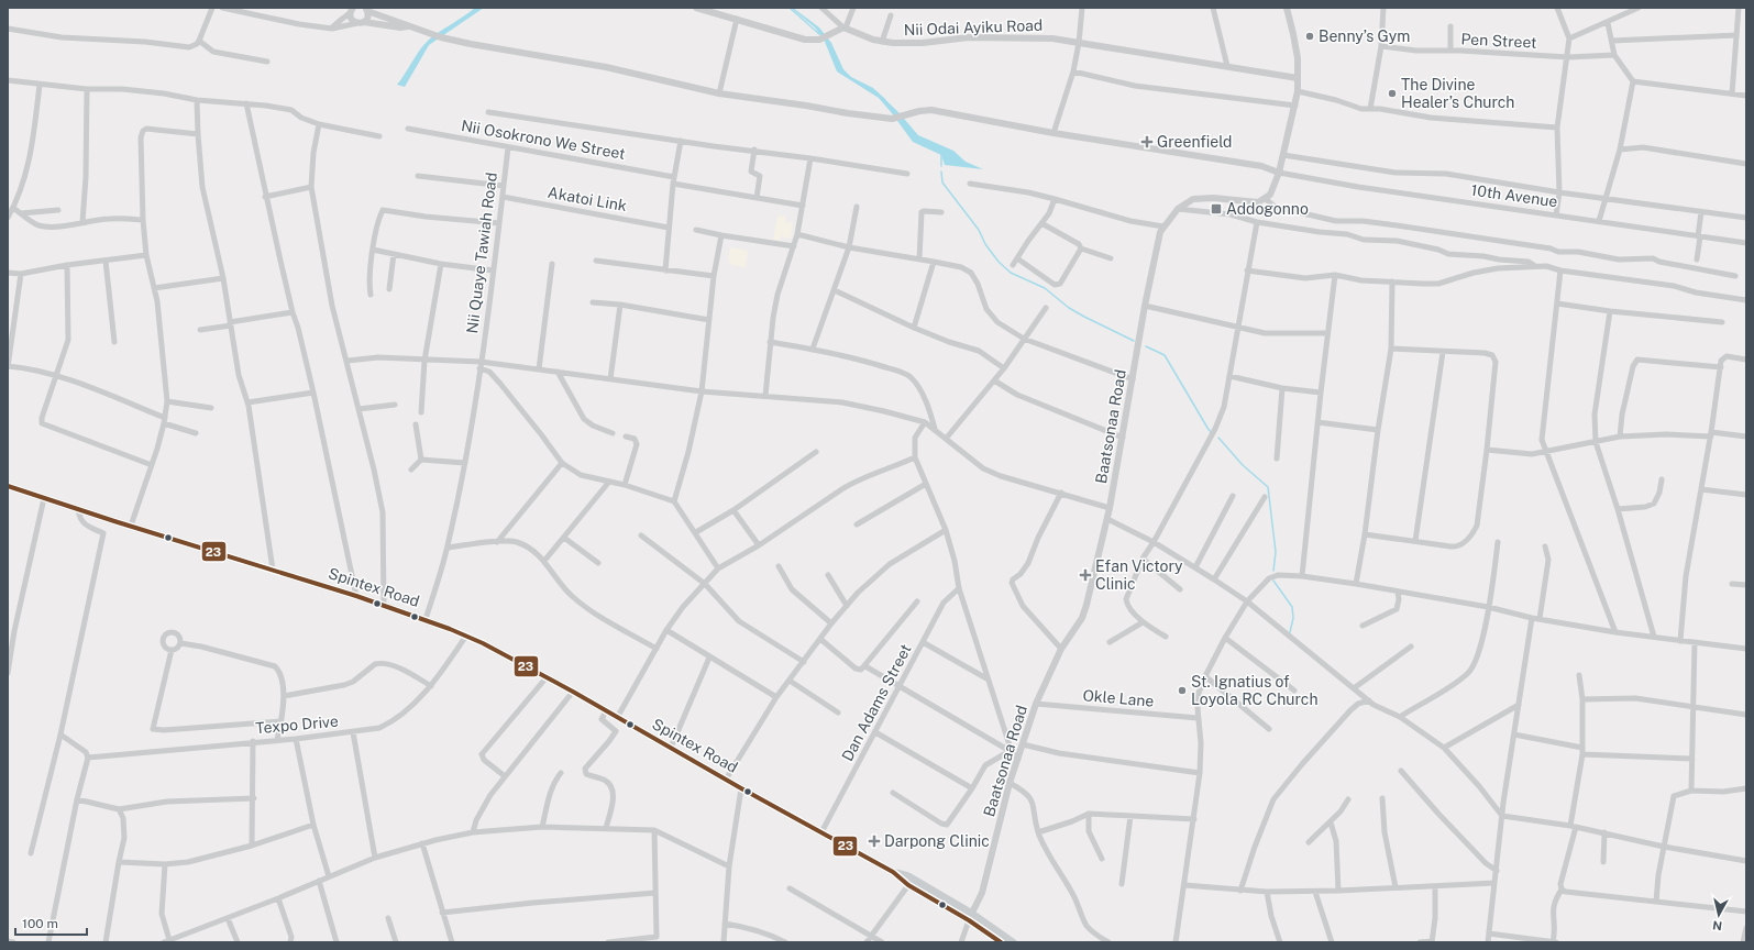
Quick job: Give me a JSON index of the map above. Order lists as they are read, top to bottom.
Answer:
{
  "streets": {
    "main road": ["Spintex Road"],
    "street": [
      "Nii Odai Ayiku Road",
      "Pen Street",
      "Nii Osokrono We Street",
      "10th Avenue",
      "Akatoi Link",
      "Nii Quaye Tawiah Road",
      "Baatsonaa Road",
      "Okle Lane",
      "Dan Adams Street",
      "Texpo Drive"
    ]
  },
  "crossings": [
    ["Nii Osokrono We Street", "Nii Quaye Tawiah Road"],
    ["Akatoi Link", "Nii Quaye Tawiah Road"],
    ["Nii Quaye Tawiah Road", "Spintex Road"],
    ["Baatsonaa Road", "Spintex Road"],
    ["Baatsonaa Road", "Okle Lane"],
    ["Spintex Road", "Dan Adams Street"],
    ["Spintex Road", "Texpo Drive"]
  ],
  "places": {
    "other": ["Benny’s Gym", "The Divine Healer’s Church", "St. Ignatius of Loyola RC Church"],
    "health": ["Greenfield", "Efan Victory Clinic", "Darpong Clinic"],
    "transit": ["Addogonno"]
  },
  "lines": ["transit line 23"],
  "scale_bar": "100 m",
  "north": "bottom"
}
